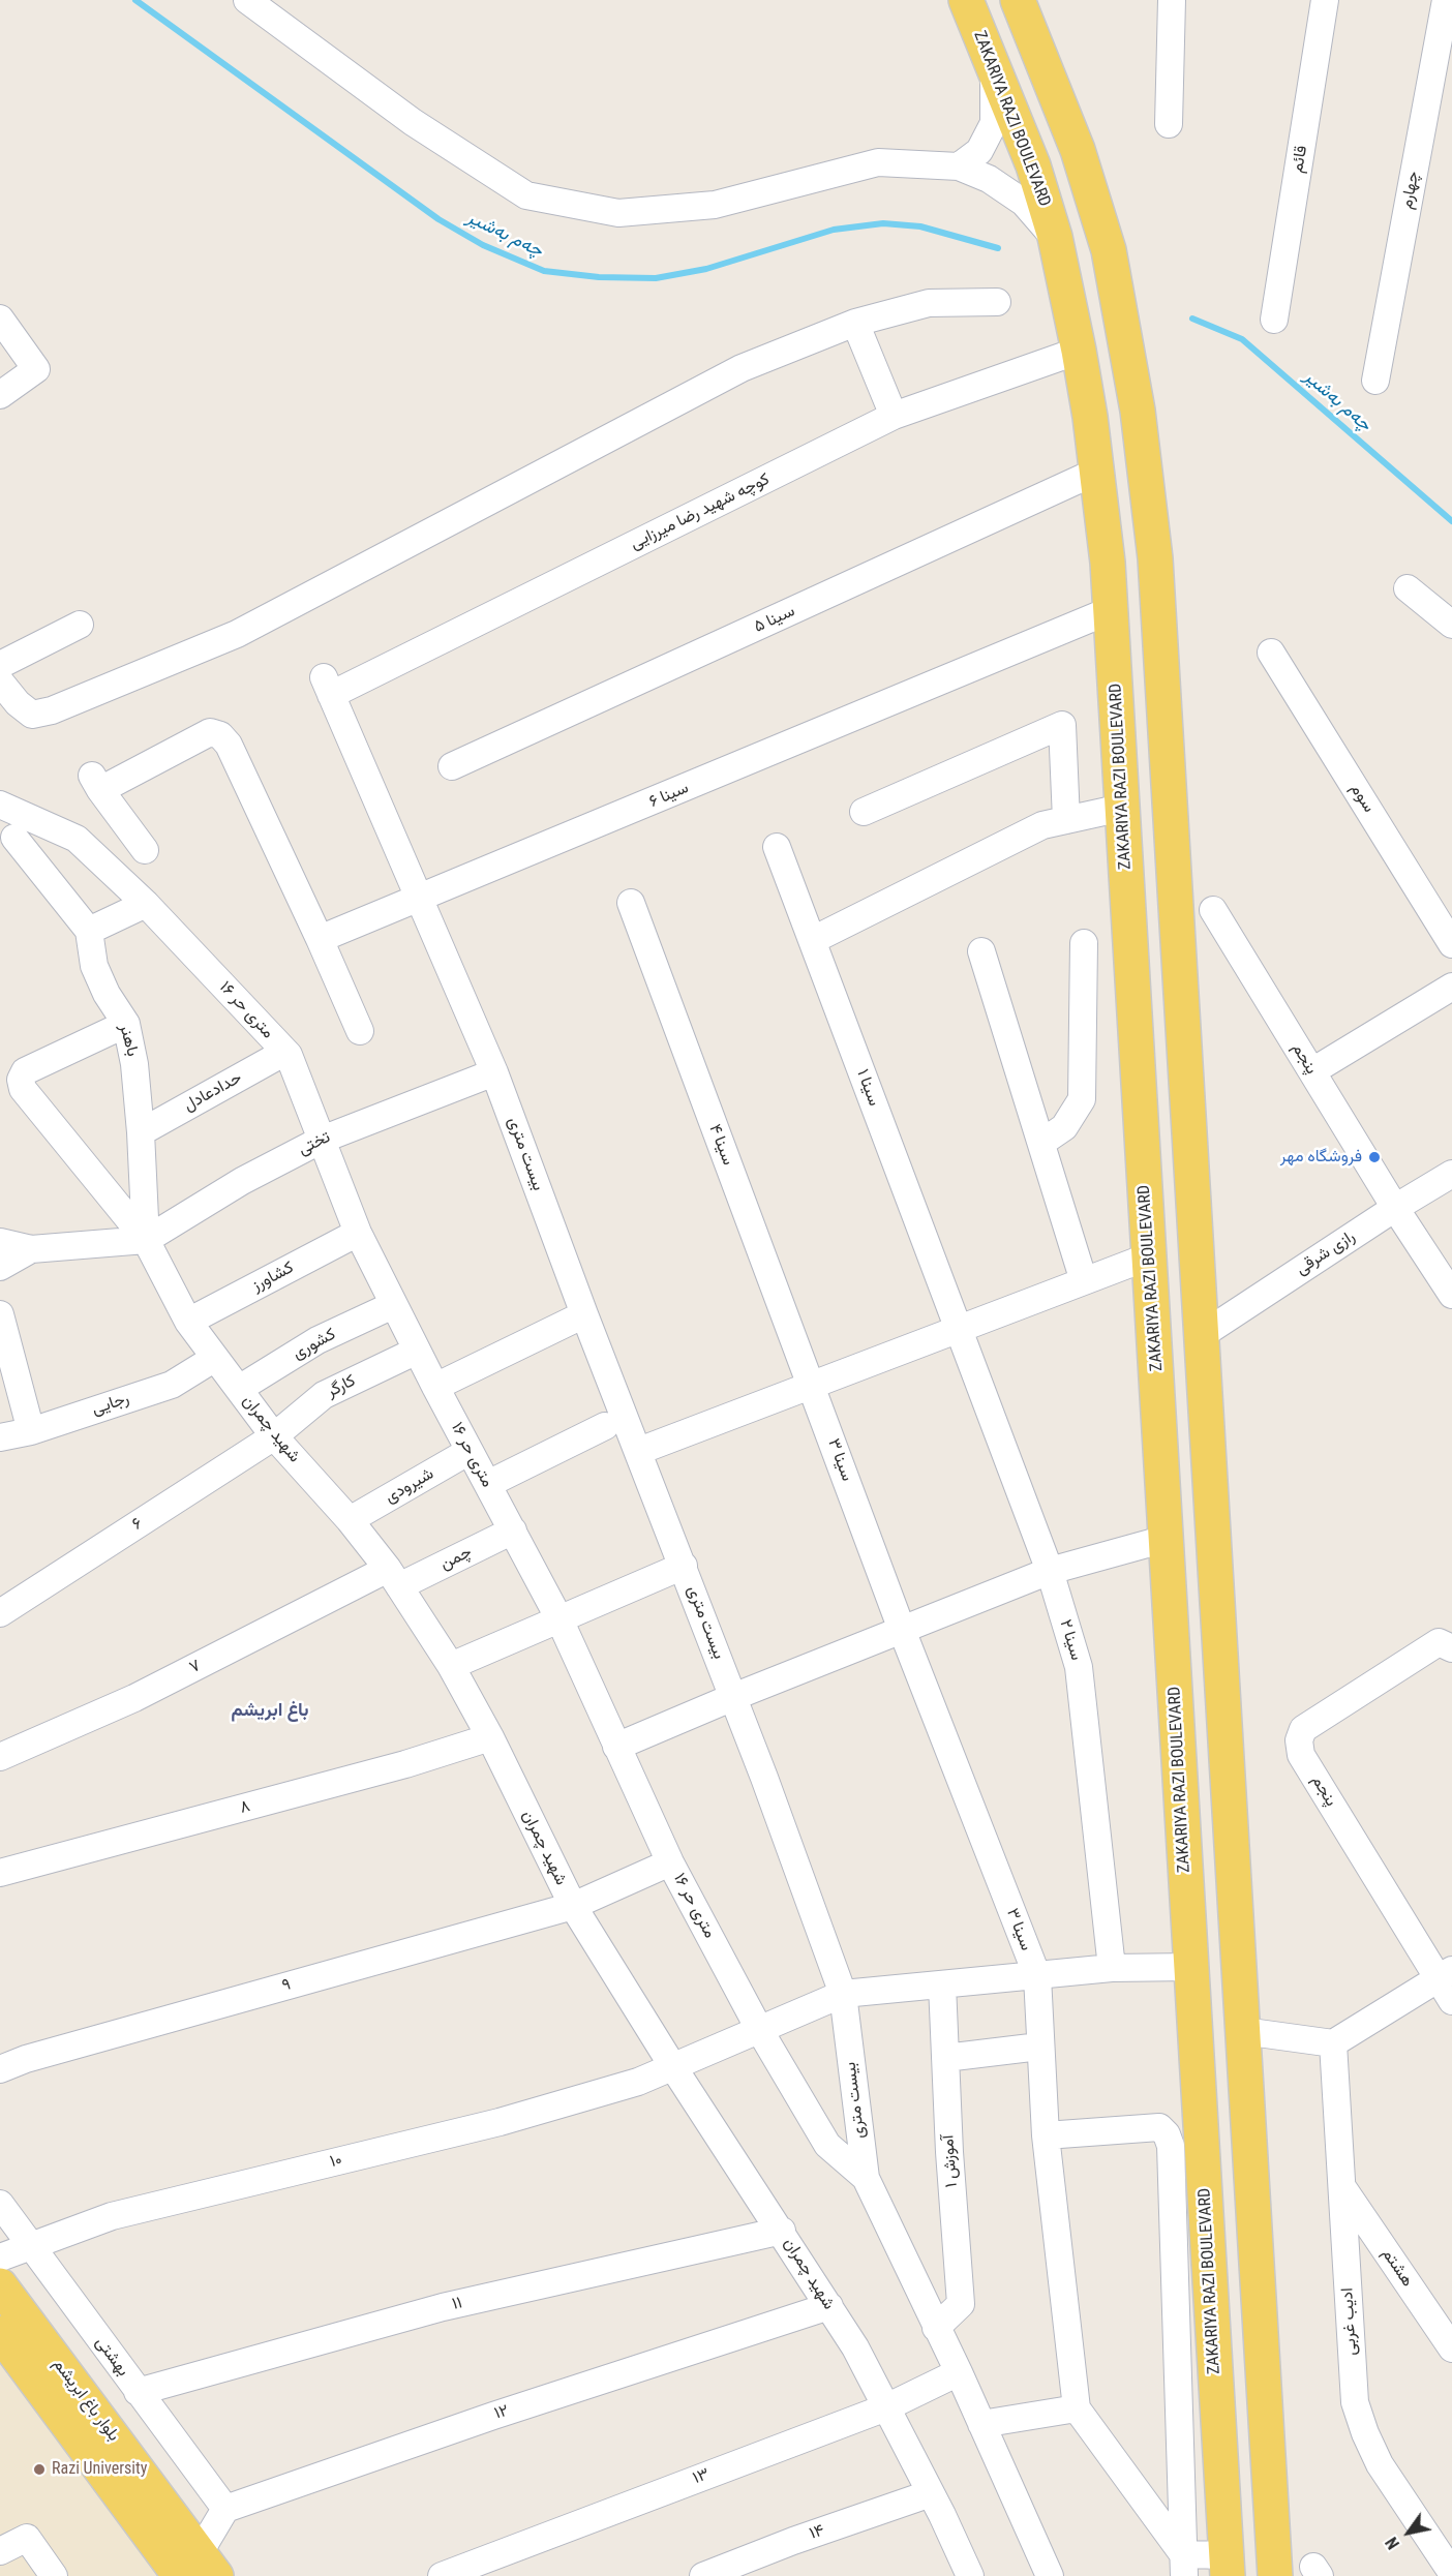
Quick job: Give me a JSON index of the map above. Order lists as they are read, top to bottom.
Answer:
{
  "streets": {
    "main road": ["ZAKARIYA RAZI BOULEVARD", "بلوار باغ ابریشم"],
    "street": [
      "قائم",
      "چهارم",
      "کوچه شهید رضا میرزایی",
      "سینا ۵",
      "سینا ۶",
      "سوم",
      "۱۶ متری حر",
      "باهنر",
      "پنجم",
      "۱ سینا",
      "حدادعادل",
      "تختی",
      "سینا ۴",
      "بیست متری",
      "رازی شرقی",
      "کشاورز",
      "کشوری",
      "کارگر",
      "رجایی",
      "شهید چمران",
      "سینا ۳",
      "شیرودی",
      "۶",
      "چمن",
      "سینا ۲",
      "۷",
      "۸",
      "۹",
      "۱۰",
      "آموزش ۱",
      "هشتم",
      "۱۱",
      "ادیب غربی",
      "بهشتی",
      "۱۲",
      "۱۳",
      "۱۴"
    ]
  },
  "crossings": [
    ["ZAKARIYA RAZI BOULEVARD", "کوچه شهید رضا میرزایی"],
    ["ZAKARIYA RAZI BOULEVARD", "سینا ۵"],
    ["ZAKARIYA RAZI BOULEVARD", "سینا ۶"],
    ["ZAKARIYA RAZI BOULEVARD", "۱۰"],
    ["کوچه شهید رضا میرزایی", "بیست متری"],
    ["سینا ۶", "بیست متری"],
    ["۱۶ متری حر", "حدادعادل"],
    ["۱۶ متری حر", "تختی"],
    ["۱۶ متری حر", "بیست متری"],
    ["۱۶ متری حر", "کشاورز"],
    ["۱۶ متری حر", "کشوری"],
    ["۱۶ متری حر", "کارگر"],
    ["۱۶ متری حر", "شیرودی"],
    ["۱۶ متری حر", "چمن"],
    ["۱۶ متری حر", "۹"],
    ["۱۶ متری حر", "۱۰"],
    ["باهنر", "حدادعادل"],
    ["باهنر", "تختی"],
    ["باهنر", "شهید چمران"],
    ["پنجم", "رازی شرقی"],
    ["۱ سینا", "سینا ۲"],
    ["تختی", "بیست متری"],
    ["تختی", "شهید چمران"],
    ["سینا ۴", "سینا ۳"],
    ["بیست متری", "۱۰"],
    ["بیست متری", "آموزش ۱"],
    ["بیست متری", "۱۳"],
    ["کشاورز", "شهید چمران"],
    ["کشوری", "شهید چمران"],
    ["کارگر", "شهید چمران"],
    ["کارگر", "۶"],
    ["رجایی", "شهید چمران"],
    ["شهید چمران", "شیرودی"],
    ["شهید چمران", "۶"],
    ["شهید چمران", "چمن"],
    ["شهید چمران", "۷"],
    ["شهید چمران", "۸"],
    ["شهید چمران", "۹"],
    ["شهید چمران", "۱۰"],
    ["شهید چمران", "۱۱"],
    ["شهید چمران", "۱۲"],
    ["شهید چمران", "۱۳"],
    ["شهید چمران", "۱۴"],
    ["سینا ۳", "۱۰"],
    ["چمن", "۷"],
    ["سینا ۲", "۱۰"],
    ["۱۰", "آموزش ۱"],
    ["۱۰", "بهشتی"],
    ["هشتم", "ادیب غربی"],
    ["۱۱", "بهشتی"],
    ["بهشتی", "۱۲"]
  ],
  "districts": ["باغ ابریشم"],
  "water": ["چەم بەشیر"],
  "places": ["فروشگاه مهر", "Razi University"],
  "north": "bottom left"
}
